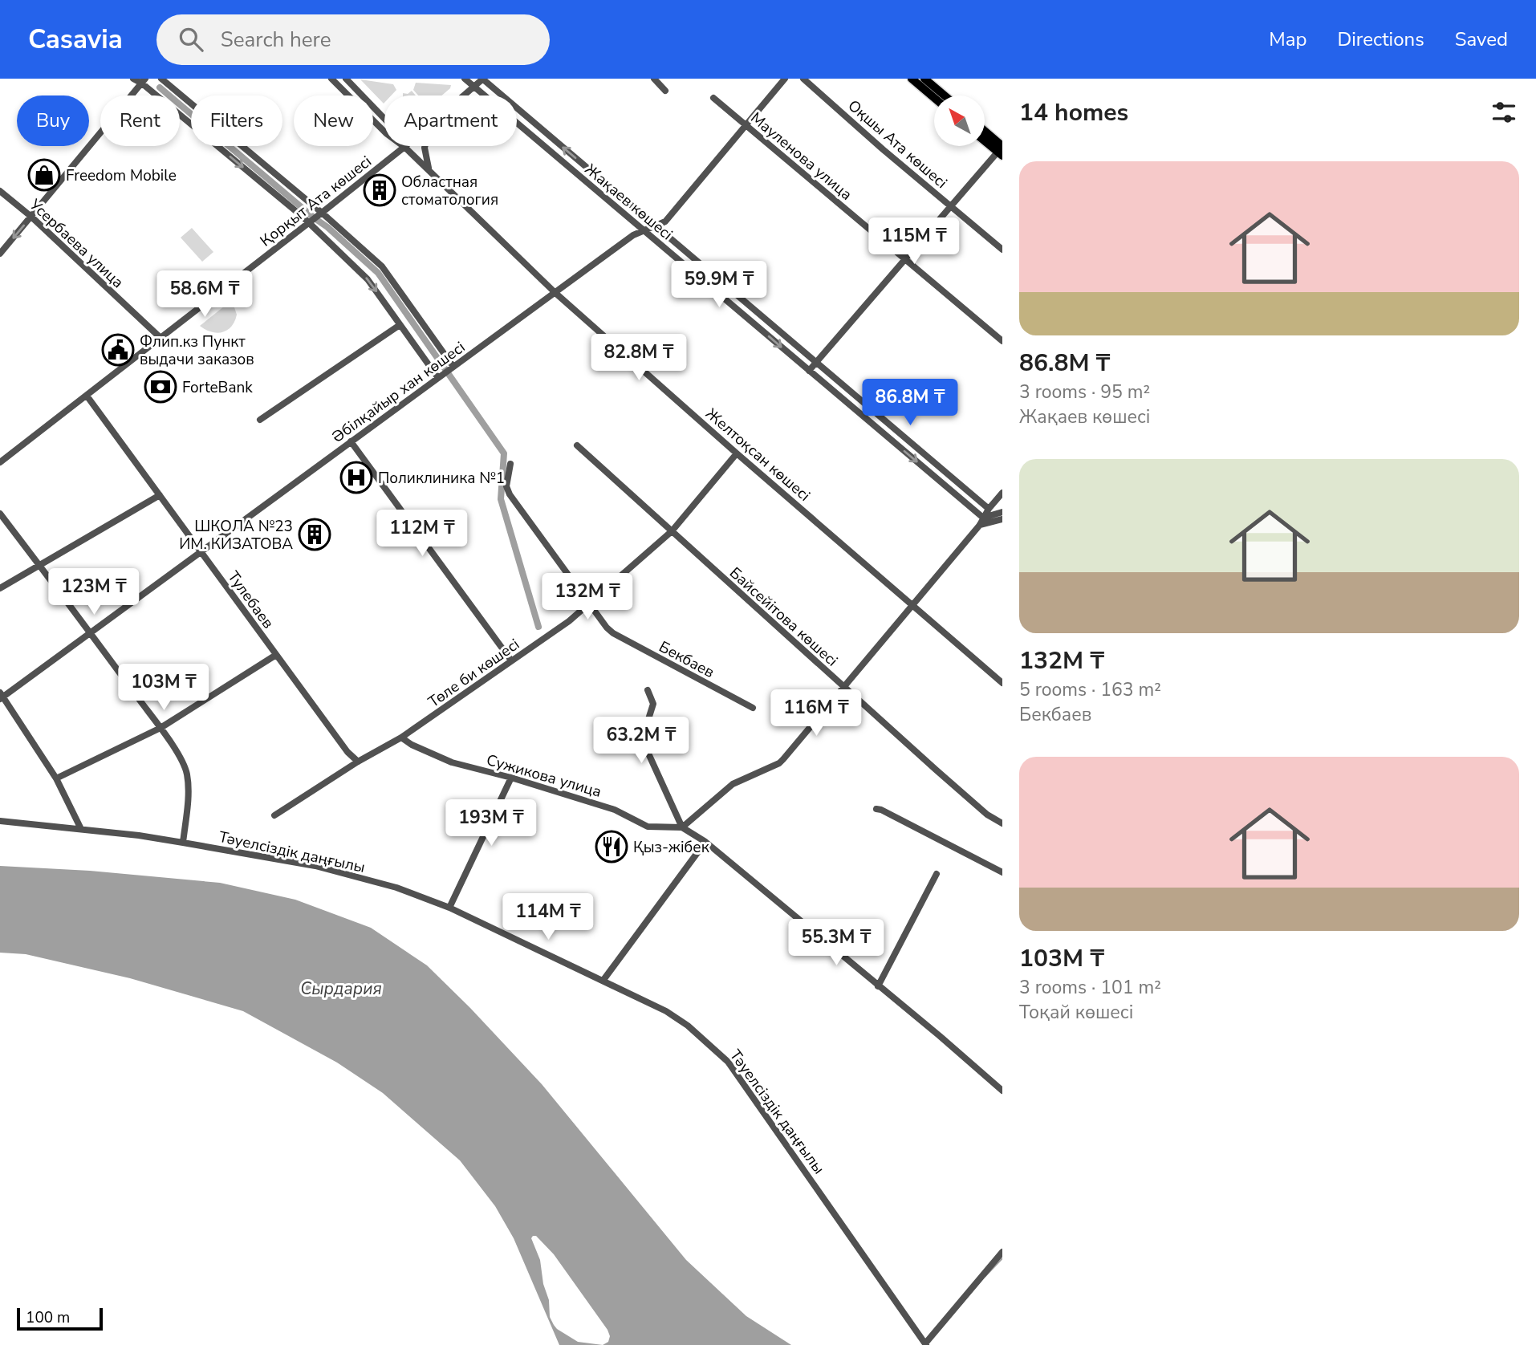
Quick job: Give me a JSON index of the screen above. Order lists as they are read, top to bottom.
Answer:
{
  "streets": {
    "street": [
      "Оқшы Ата көшесі",
      "Мауленова улица",
      "Қорқыт Ата көшесі",
      "Жақаев көшесі",
      "Усербаева улица",
      "Әбілқайыр хан көшесі",
      "Желтоқсан көшесі",
      "Тулебаев",
      "Байсейітова көшесі",
      "Бекбаев",
      "Төле би көшесі",
      "Сужикова улица",
      "Тәуелсіздік даңғылы"
    ]
  },
  "crossings": [
    ["Мауленова улица", "Әбілқайыр хан көшесі"],
    ["Қорқыт Ата көшесі", "Жақаев көшесі"],
    ["Қорқыт Ата көшесі", "Усербаева улица"],
    ["Қорқыт Ата көшесі", "Желтоқсан көшесі"],
    ["Қорқыт Ата көшесі", "Тулебаев"],
    ["Жақаев көшесі", "Әбілқайыр хан көшесі"],
    ["Әбілқайыр хан көшесі", "Желтоқсан көшесі"],
    ["Әбілқайыр хан көшесі", "Тулебаев"],
    ["Желтоқсан көшесі", "Төле би көшесі"],
    ["Тулебаев", "Төле би көшесі"],
    ["Байсейітова көшесі", "Төле би көшесі"],
    ["Бекбаев", "Төле би көшесі"],
    ["Төле би көшесі", "Сужикова улица"]
  ],
  "water": ["Сырдария"],
  "places": {
    "shop": ["Freedom Mobile"],
    "building": ["Областная стоматология", "ШКОЛА №23 ИМ. КИЗАТОВА"],
    "public building": ["Флип.кз Пункт выдачи заказов"],
    "bank": ["ForteBank"],
    "hospital": ["Поликлиника №1"],
    "restaurant": ["Қыз-жібек"]
  },
  "scale_bar": "100 m",
  "north": "top left",
  "page": {
    "header": "Casavia",
    "search": "Search here",
    "nav": ["Map", "Directions", "Saved"],
    "heading": "14 homes",
    "chip": [
      "Buy",
      "Rent",
      "Filters",
      "New",
      "Apartment"
    ],
    "list": [
      {
        "name": "86.8M ₸",
        "note": "3 rooms · 95 m² · Жақаев көшесі"
      },
      {
        "name": "132M ₸",
        "note": "5 rooms · 163 m² · Бекбаев"
      },
      {
        "name": "103M ₸",
        "note": "3 rooms · 101 m² · Тоқай көшесі"
      }
    ],
    "price": [
      "115M ₸",
      "59.9M ₸",
      "58.6M ₸",
      "82.8M ₸",
      "86.8M ₸",
      "112M ₸",
      "123M ₸",
      "132M ₸",
      "103M ₸",
      "116M ₸",
      "63.2M ₸",
      "193M ₸",
      "114M ₸",
      "55.3M ₸"
    ],
    "scale": "100 m"
  }
}
